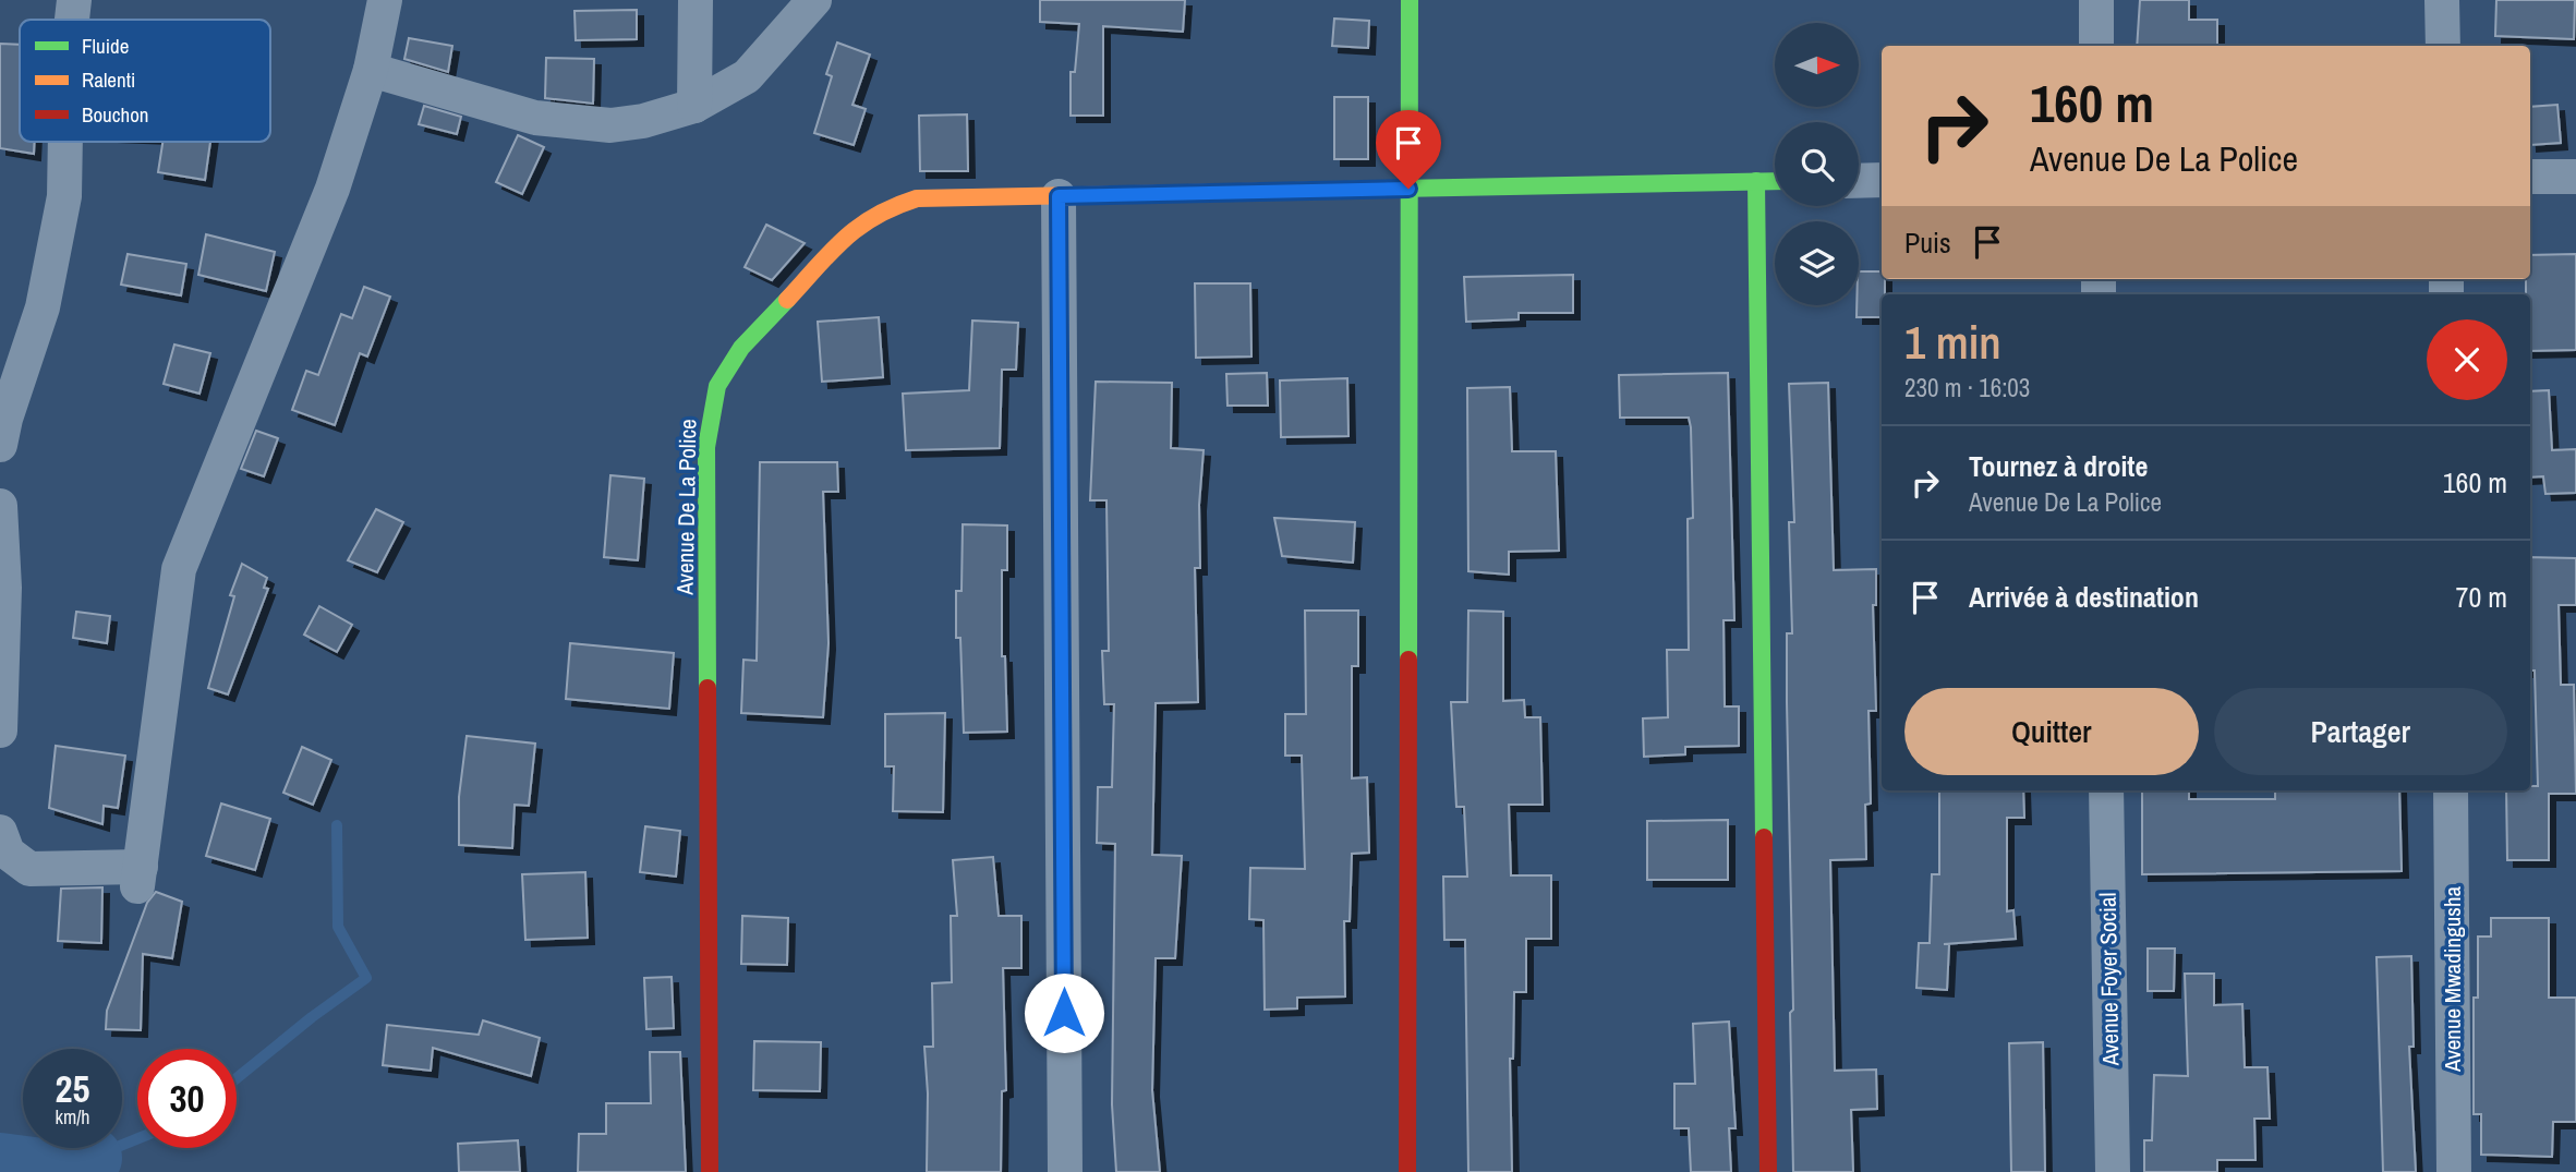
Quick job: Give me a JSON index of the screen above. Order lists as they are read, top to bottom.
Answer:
{
  "streets": {
    "street": ["Avenue De La Police", "Avenue Foyer Social", "Avenue Mwadingusha"]
  },
  "legend": ["Fluide", "Ralenti", "Bouchon"],
  "north": "right",
  "page": {
    "turn": ["160 m", "Avenue De La Police"],
    "then": "Puis",
    "heading": ["1 min", "230 m · 16:03"],
    "list": [
      {
        "name": "Tournez à droite",
        "note": "Avenue De La Police",
        "value": "160 m"
      },
      {
        "name": "Arrivée à destination",
        "value": "70 m"
      }
    ],
    "buttons": ["Quitter", "Partager"],
    "speed": "25 km/h",
    "limit": "30"
  }
}
